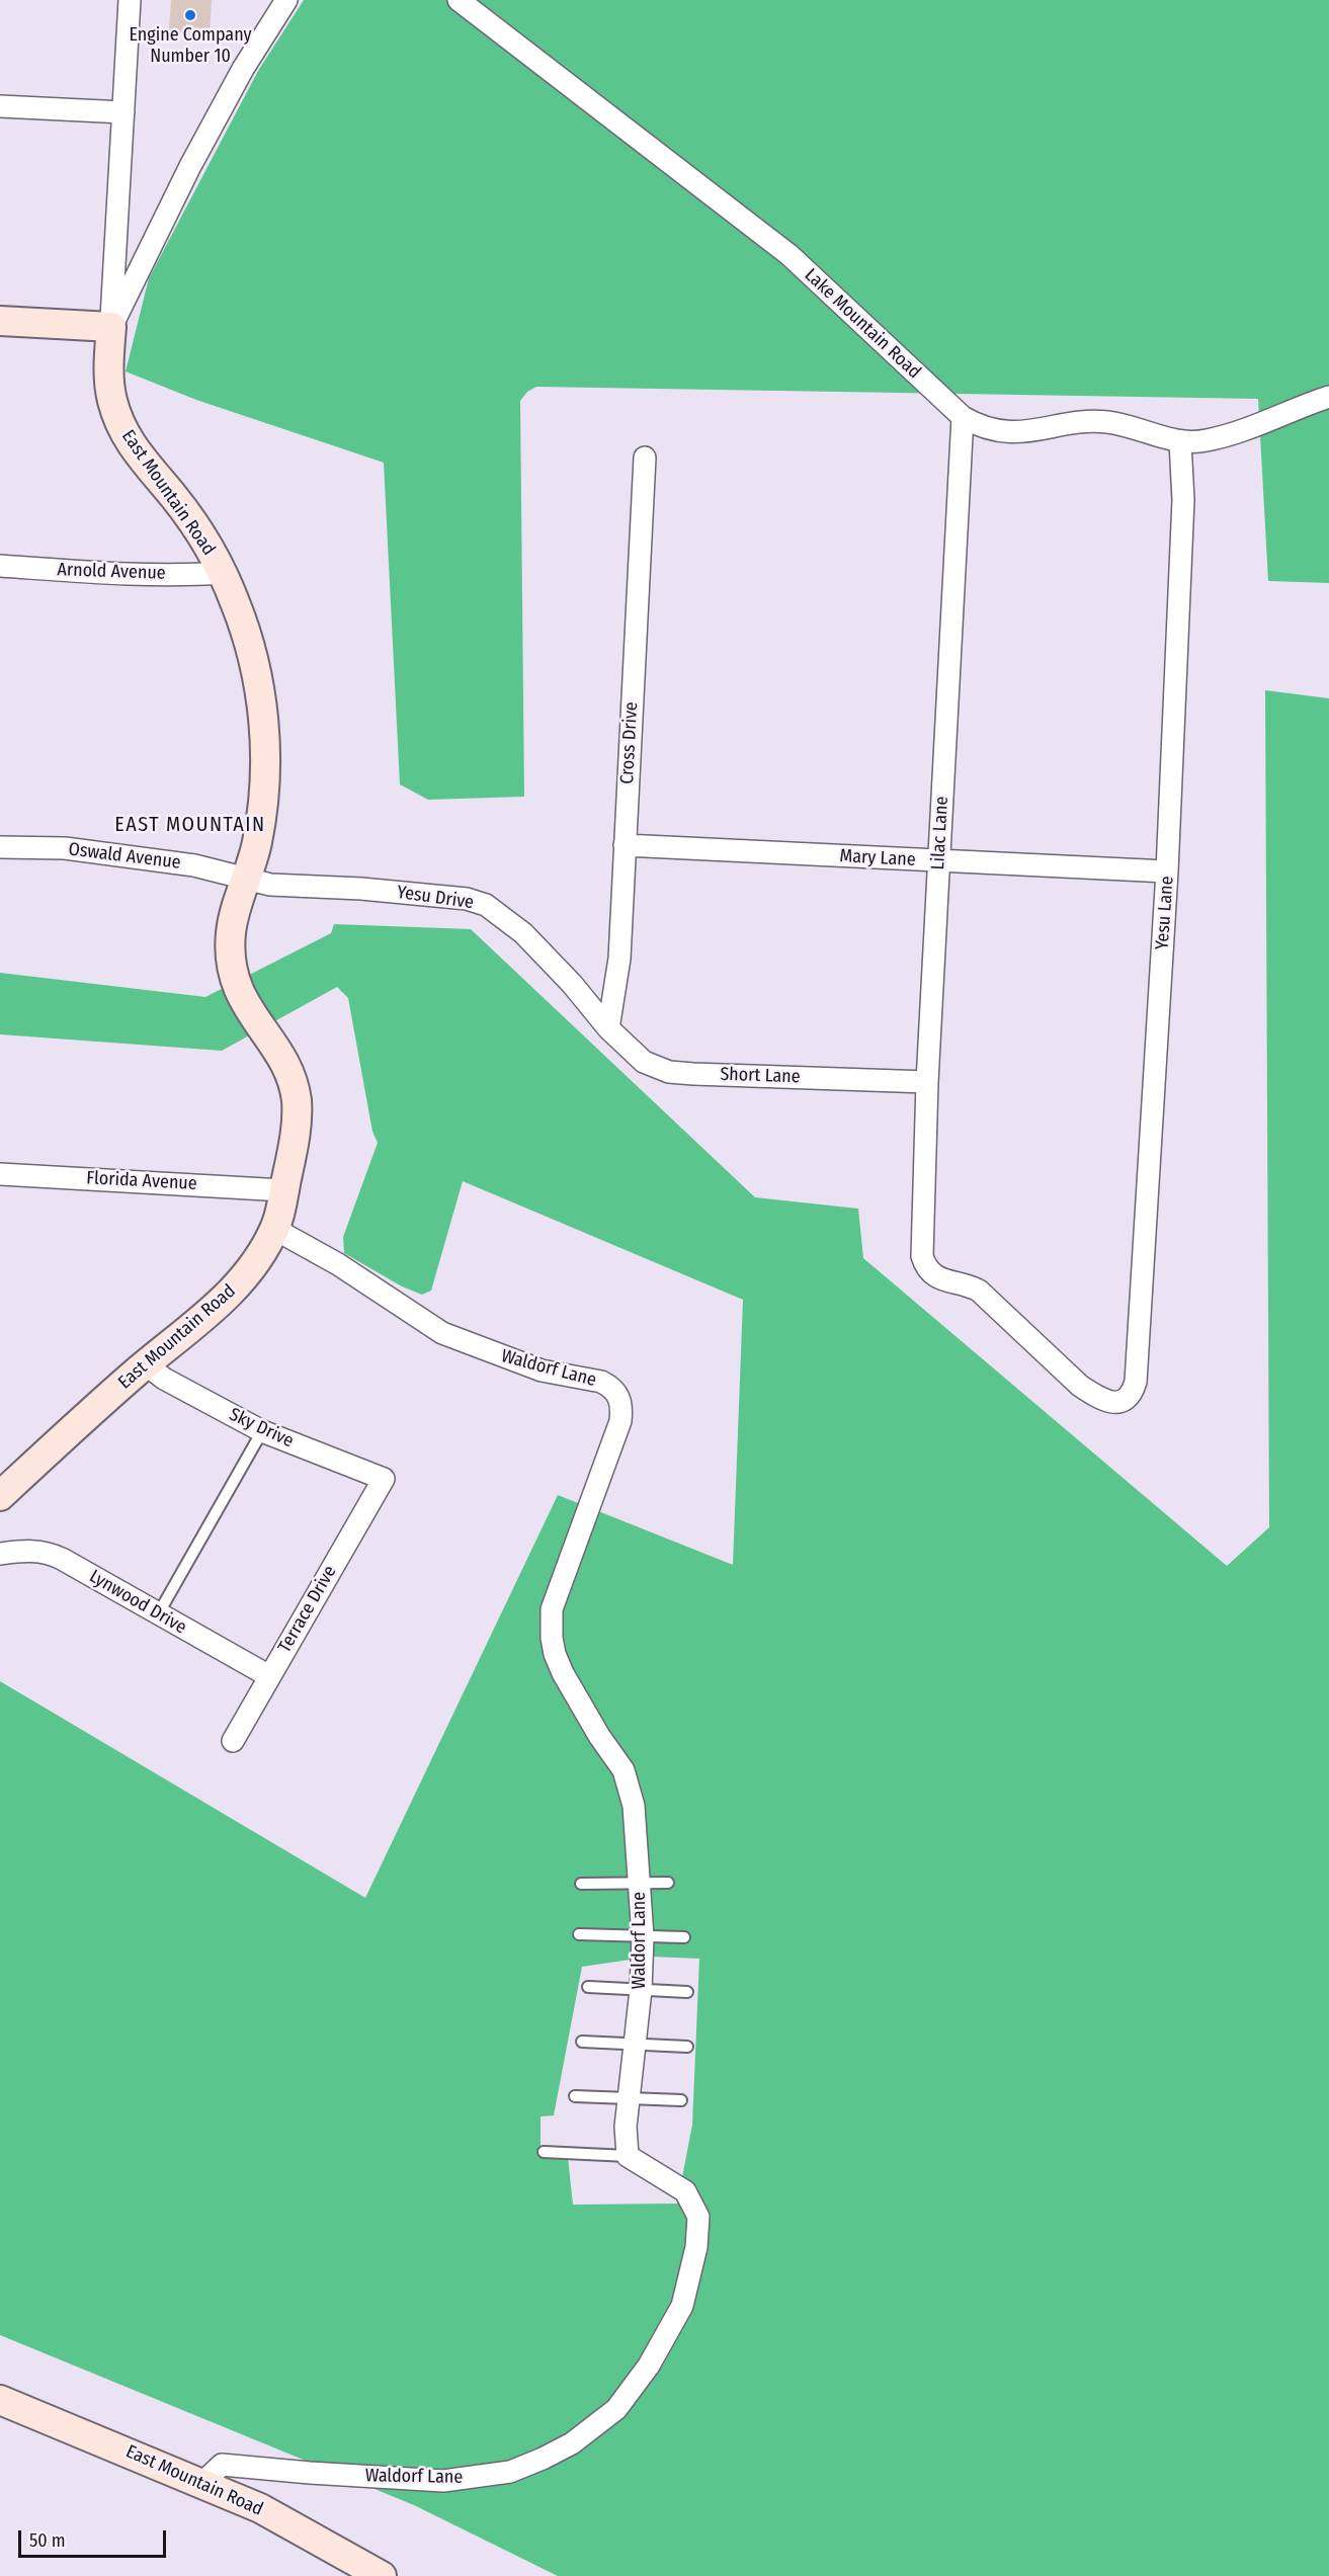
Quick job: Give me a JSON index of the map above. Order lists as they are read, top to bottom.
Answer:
{
  "streets": {
    "street": [
      "Lake Mountain Road",
      "East Mountain Road",
      "Arnold Avenue",
      "Cross Drive",
      "Lilac Lane",
      "Oswald Avenue",
      "Mary Lane",
      "Yesu Drive",
      "Yesu Lane",
      "Short Lane",
      "Florida Avenue",
      "Waldorf Lane",
      "Sky Drive",
      "Lynwood Drive",
      "Terrace Drive"
    ]
  },
  "crossings": [
    ["Lake Mountain Road", "Lilac Lane"],
    ["Lake Mountain Road", "Yesu Lane"],
    ["East Mountain Road", "Arnold Avenue"],
    ["East Mountain Road", "Oswald Avenue"],
    ["East Mountain Road", "Yesu Drive"],
    ["East Mountain Road", "Florida Avenue"],
    ["East Mountain Road", "Waldorf Lane"],
    ["East Mountain Road", "Sky Drive"],
    ["Cross Drive", "Mary Lane"],
    ["Cross Drive", "Yesu Drive"],
    ["Cross Drive", "Short Lane"],
    ["Lilac Lane", "Mary Lane"],
    ["Lilac Lane", "Yesu Lane"],
    ["Lilac Lane", "Short Lane"],
    ["Oswald Avenue", "Yesu Drive"],
    ["Mary Lane", "Yesu Lane"],
    ["Yesu Drive", "Short Lane"],
    ["Sky Drive", "Terrace Drive"],
    ["Lynwood Drive", "Terrace Drive"]
  ],
  "districts": ["EAST MOUNTAIN"],
  "places": ["Engine Company Number 10"],
  "scale_bar": "50 m"
}
